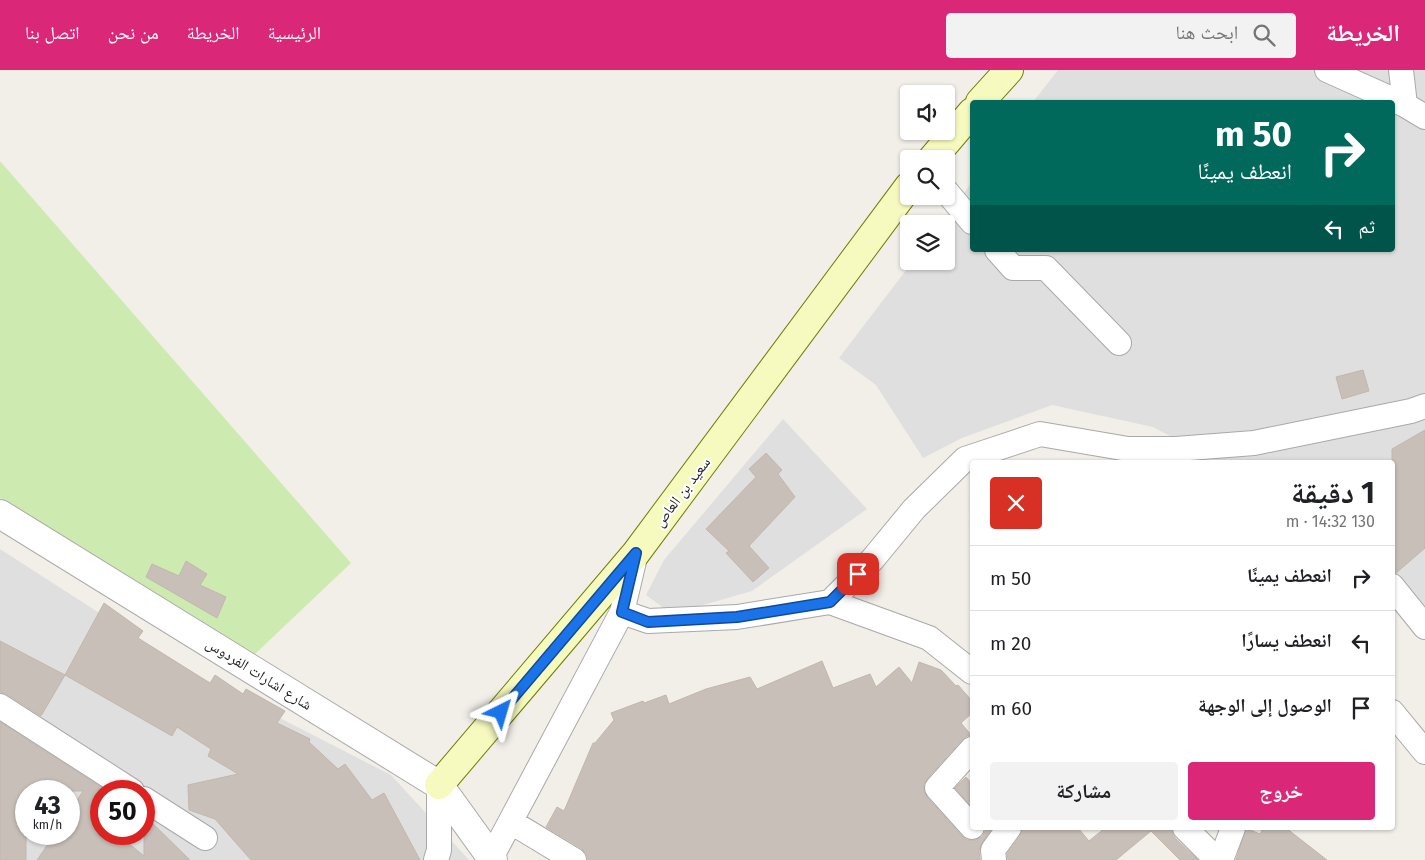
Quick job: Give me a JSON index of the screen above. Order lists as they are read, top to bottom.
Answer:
{
  "streets": {
    "main road": ["سعيد بن العاص"],
    "street": ["شارع اشارات الفردوس"]
  },
  "crossings": [
    ["سعيد بن العاص", "شارع اشارات الفردوس"]
  ],
  "page": {
    "header": "الخريطة",
    "search": "ابحث هنا",
    "nav": [
      "الرئيسية",
      "الخريطة",
      "من نحن",
      "اتصل بنا"
    ],
    "turn": ["50 m", "انعطف يمينًا"],
    "then": "ثم",
    "heading": ["1 دقيقة", "130 m · 14:32"],
    "list": [
      {
        "name": "انعطف يمينًا",
        "value": "50 m"
      },
      {
        "name": "انعطف يسارًا",
        "value": "20 m"
      },
      {
        "name": "الوصول إلى الوجهة",
        "value": "60 m"
      }
    ],
    "buttons": ["خروج", "مشاركة"],
    "speed": "43 km/h",
    "limit": "50"
  }
}
